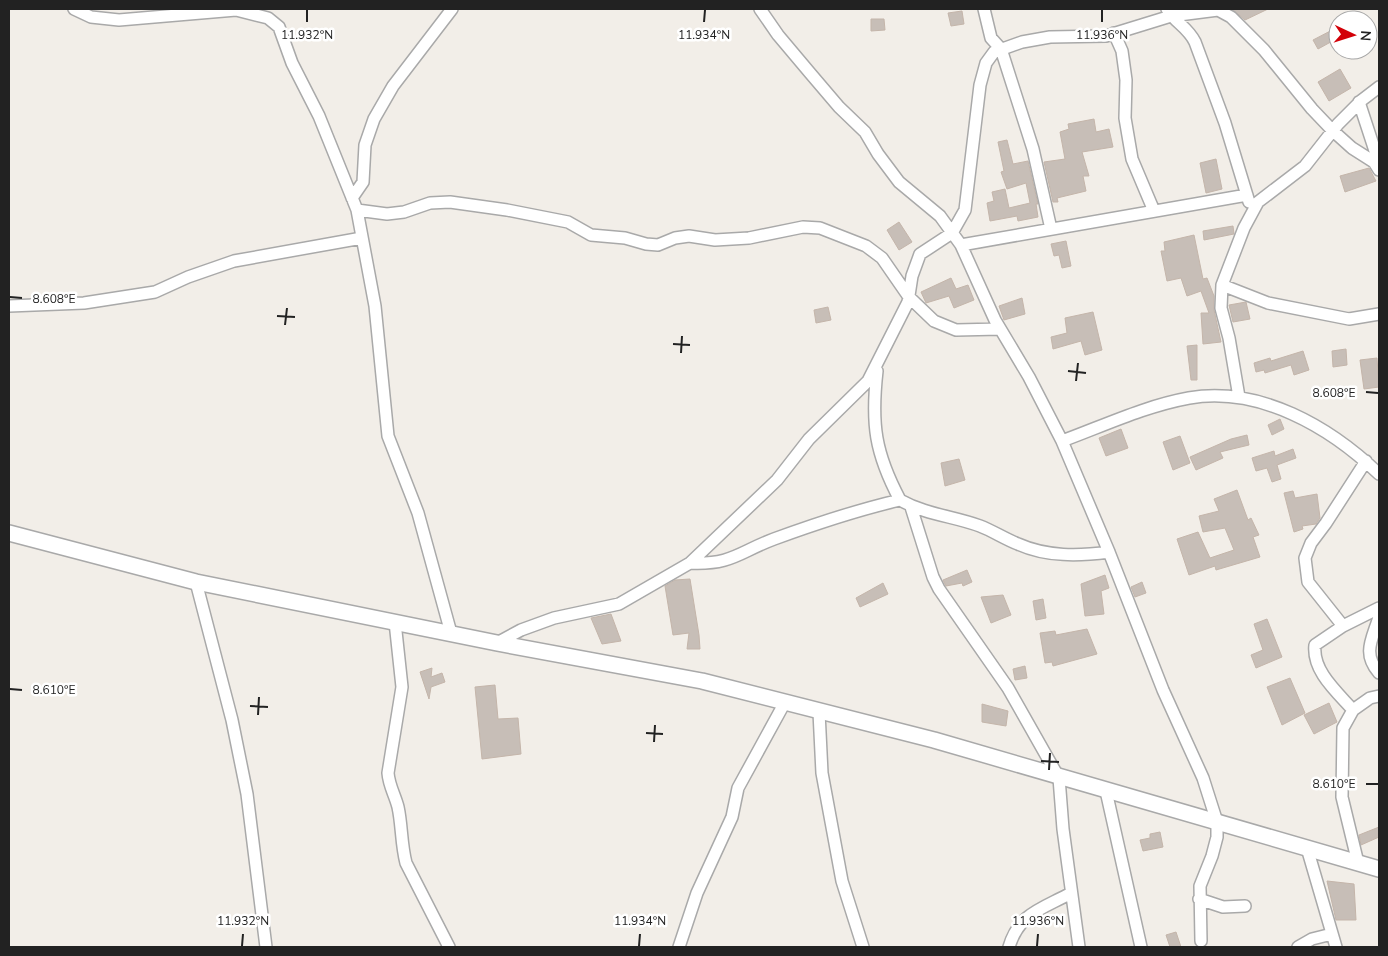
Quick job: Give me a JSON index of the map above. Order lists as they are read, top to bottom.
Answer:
{
  "north": "right",
  "coordinates": [
    "11.932°N",
    "11.934°N",
    "11.936°N",
    "8.608°E",
    "8.610°E"
  ]
}
